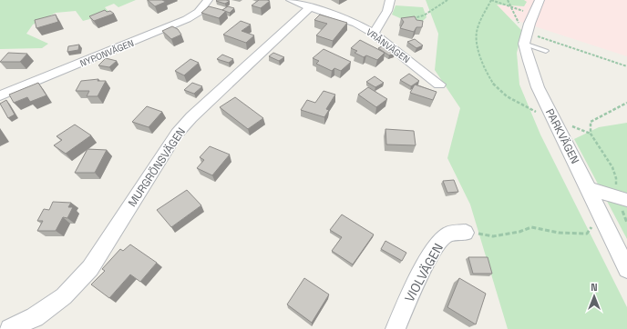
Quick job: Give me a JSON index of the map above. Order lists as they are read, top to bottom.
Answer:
{
  "streets": {
    "street": [
      "VRÅNVÄGEN",
      "NYPONVÄGEN",
      "PARKVÄGEN",
      "MURGRÖNSVÄGEN",
      "VIOLVÄGEN"
    ]
  },
  "crossings": [
    ["VRÅNVÄGEN", "MURGRÖNSVÄGEN"]
  ],
  "north": "top"
}
